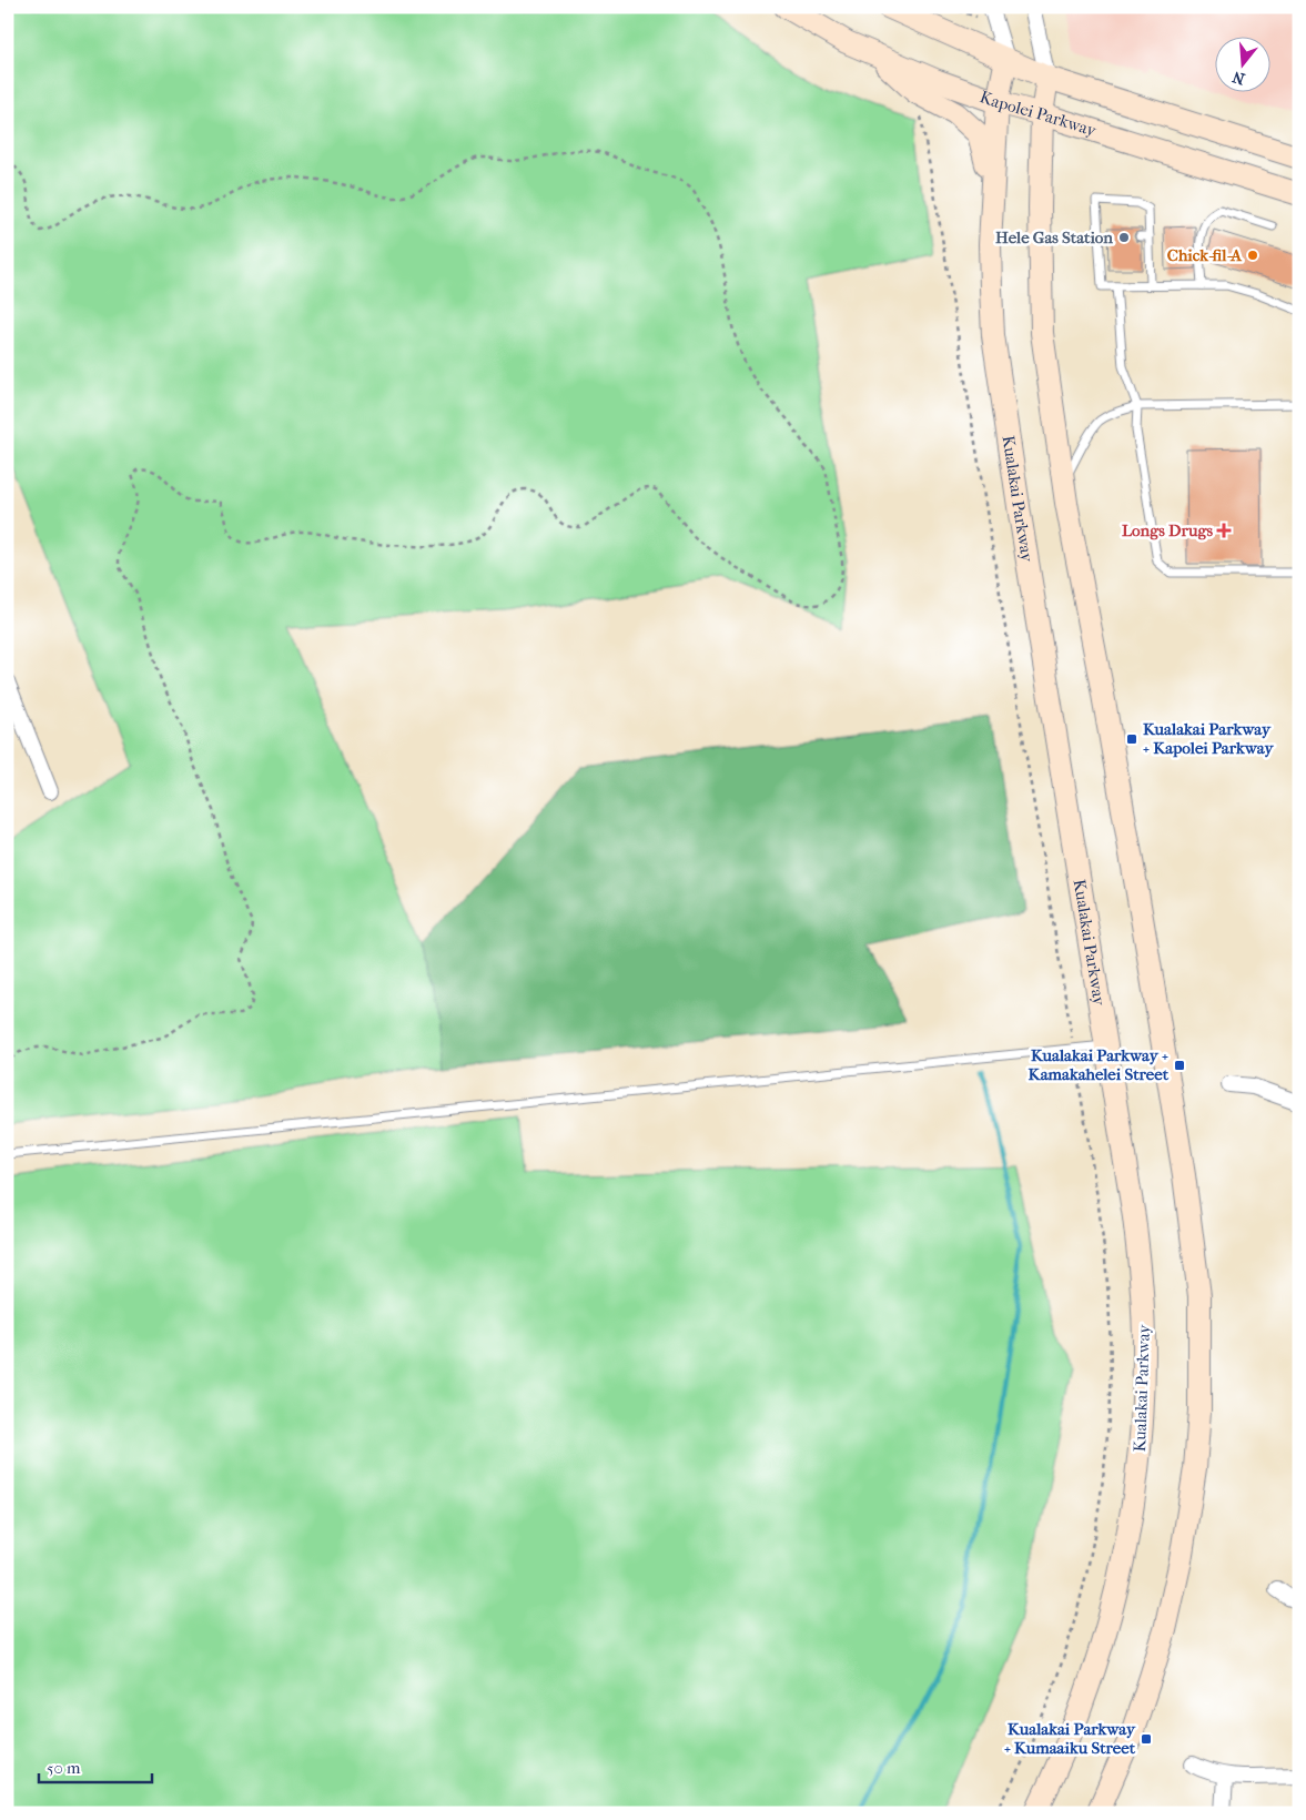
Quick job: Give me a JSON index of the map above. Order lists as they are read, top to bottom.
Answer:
{
  "streets": {
    "main road": ["Kapolei Parkway", "Kualakai Parkway"]
  },
  "crossings": [
    ["Kapolei Parkway", "Kualakai Parkway"]
  ],
  "places": {
    "other": ["Hele Gas Station", "Chick-fil-A"],
    "health": ["Longs Drugs"],
    "transit": ["Kualakai Parkway + Kapolei Parkway", "Kualakai Parkway + Kamakahelei Street", "Kualakai Parkway + Kumaaiku Street"]
  },
  "scale_bar": "50 m",
  "north": "bottom"
}
